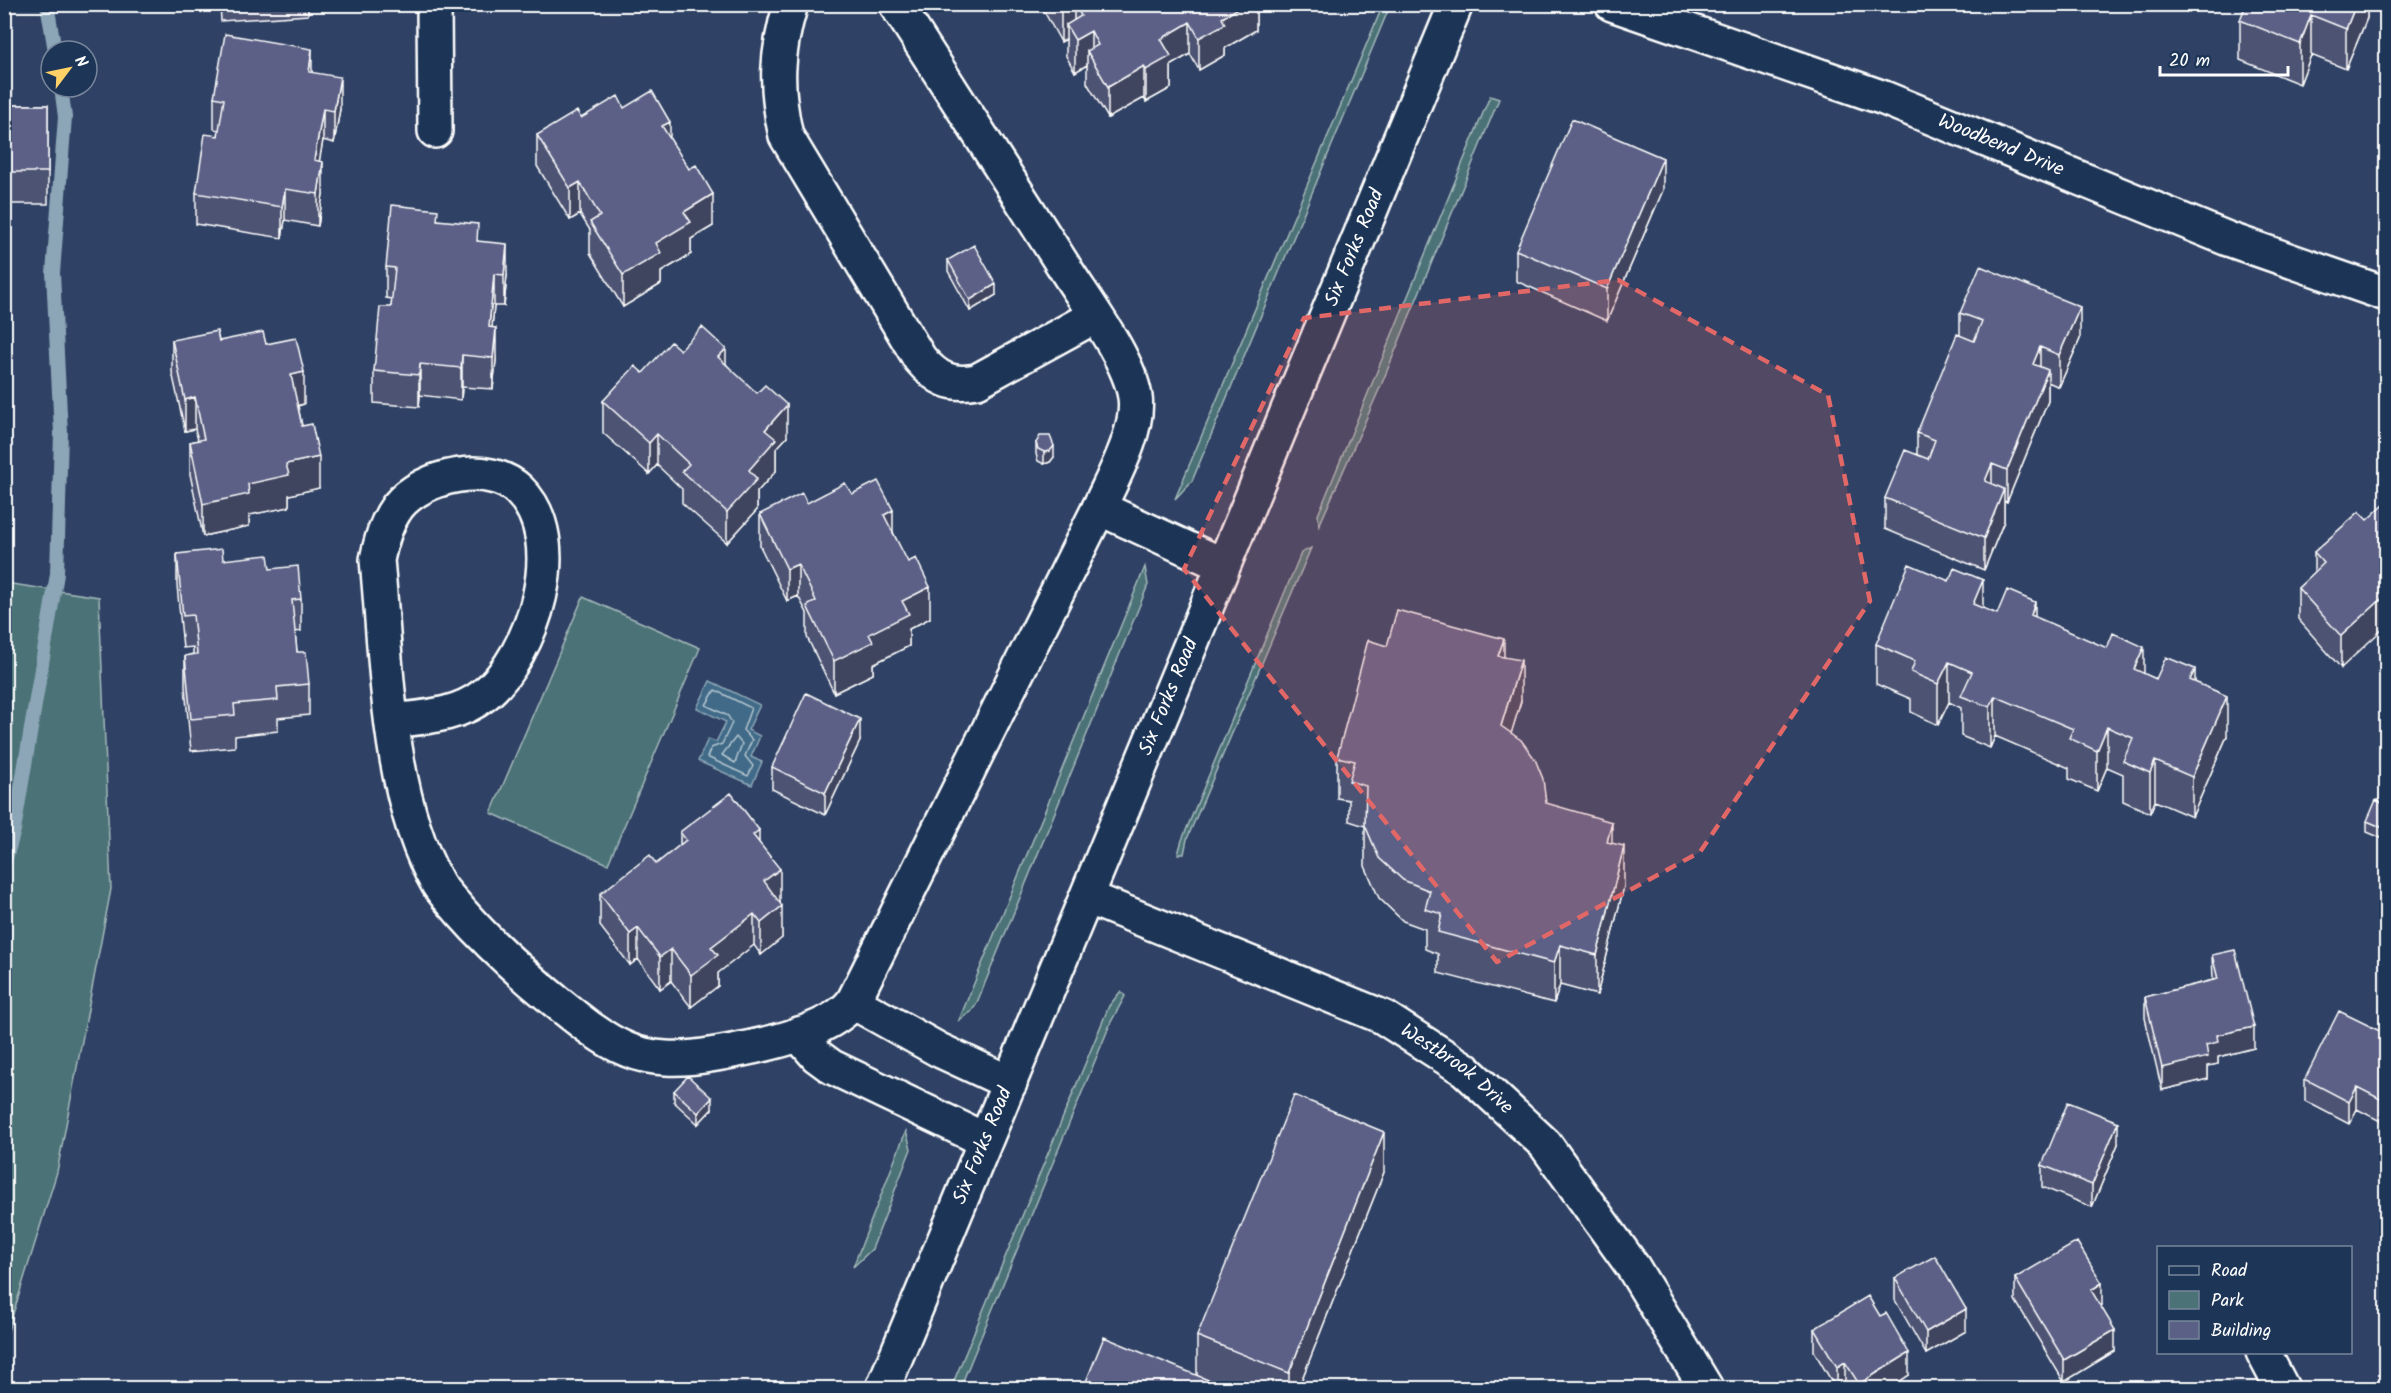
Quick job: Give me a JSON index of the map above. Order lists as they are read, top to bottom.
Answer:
{
  "streets": {
    "street": ["Woodbend Drive", "Six Forks Road", "Westbrook Drive"]
  },
  "crossings": [
    ["Six Forks Road", "Westbrook Drive"]
  ],
  "legend": ["Road", "Park", "Building"],
  "scale_bar": "20 m",
  "north": "top right"
}
